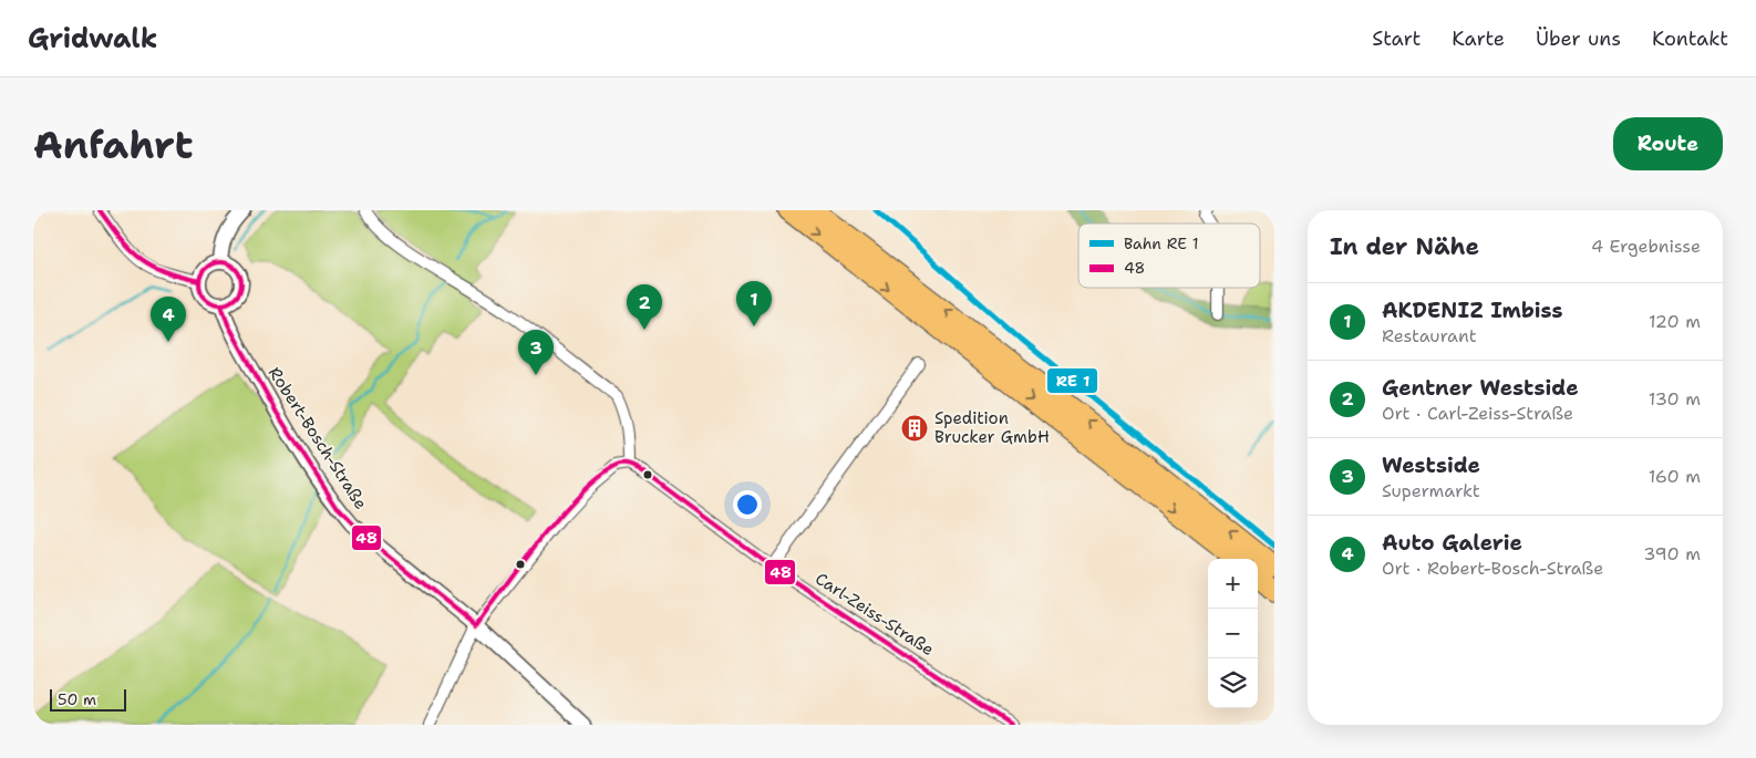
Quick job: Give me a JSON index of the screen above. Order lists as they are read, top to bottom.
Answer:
{
  "streets": {
    "street": ["Robert-Bosch-Straße", "Carl-Zeiss-Straße"]
  },
  "places": {
    "building": ["Spedition Brucker GmbH"]
  },
  "lines": ["transit line 48"],
  "legend": ["Bahn RE 1", "48"],
  "scale_bar": "50 m",
  "page": {
    "header": "Gridwalk",
    "nav": [
      "Start",
      "Karte",
      "Über uns",
      "Kontakt"
    ],
    "buttons": "Route",
    "title": "Anfahrt",
    "heading": ["In der Nähe", "4 Ergebnisse"],
    "pins": [
      "1",
      "2",
      "4",
      "3"
    ],
    "list": [
      {
        "mark": "1",
        "name": "AKDENIZ Imbiss",
        "note": "Restaurant",
        "value": "120 m"
      },
      {
        "mark": "2",
        "name": "Gentner Westside",
        "note": "Ort · Carl-Zeiss-Straße",
        "value": "130 m"
      },
      {
        "mark": "3",
        "name": "Westside",
        "note": "Supermarkt",
        "value": "160 m"
      },
      {
        "mark": "4",
        "name": "Auto Galerie",
        "note": "Ort · Robert-Bosch-Straße",
        "value": "390 m"
      }
    ],
    "map_buttons": ["+", "−"],
    "scale": "50 m"
  }
}
